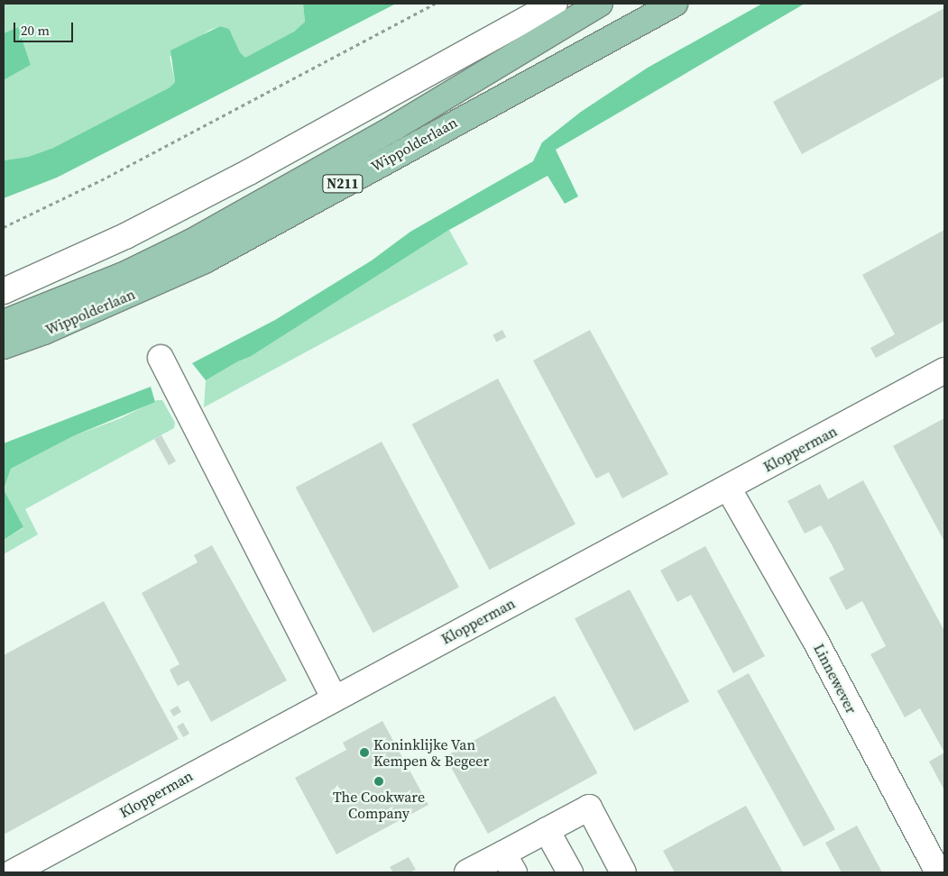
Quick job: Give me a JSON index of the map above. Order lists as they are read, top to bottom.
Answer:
{
  "streets": {
    "main road": ["Wippolderlaan", "N211"],
    "street": ["Klopperman", "Linnewever"]
  },
  "crossings": [
    ["Klopperman", "Linnewever"]
  ],
  "places": ["Koninklijke Van Kempen & Begeer", "The Cookware Company"],
  "scale_bar": "20 m"
}
